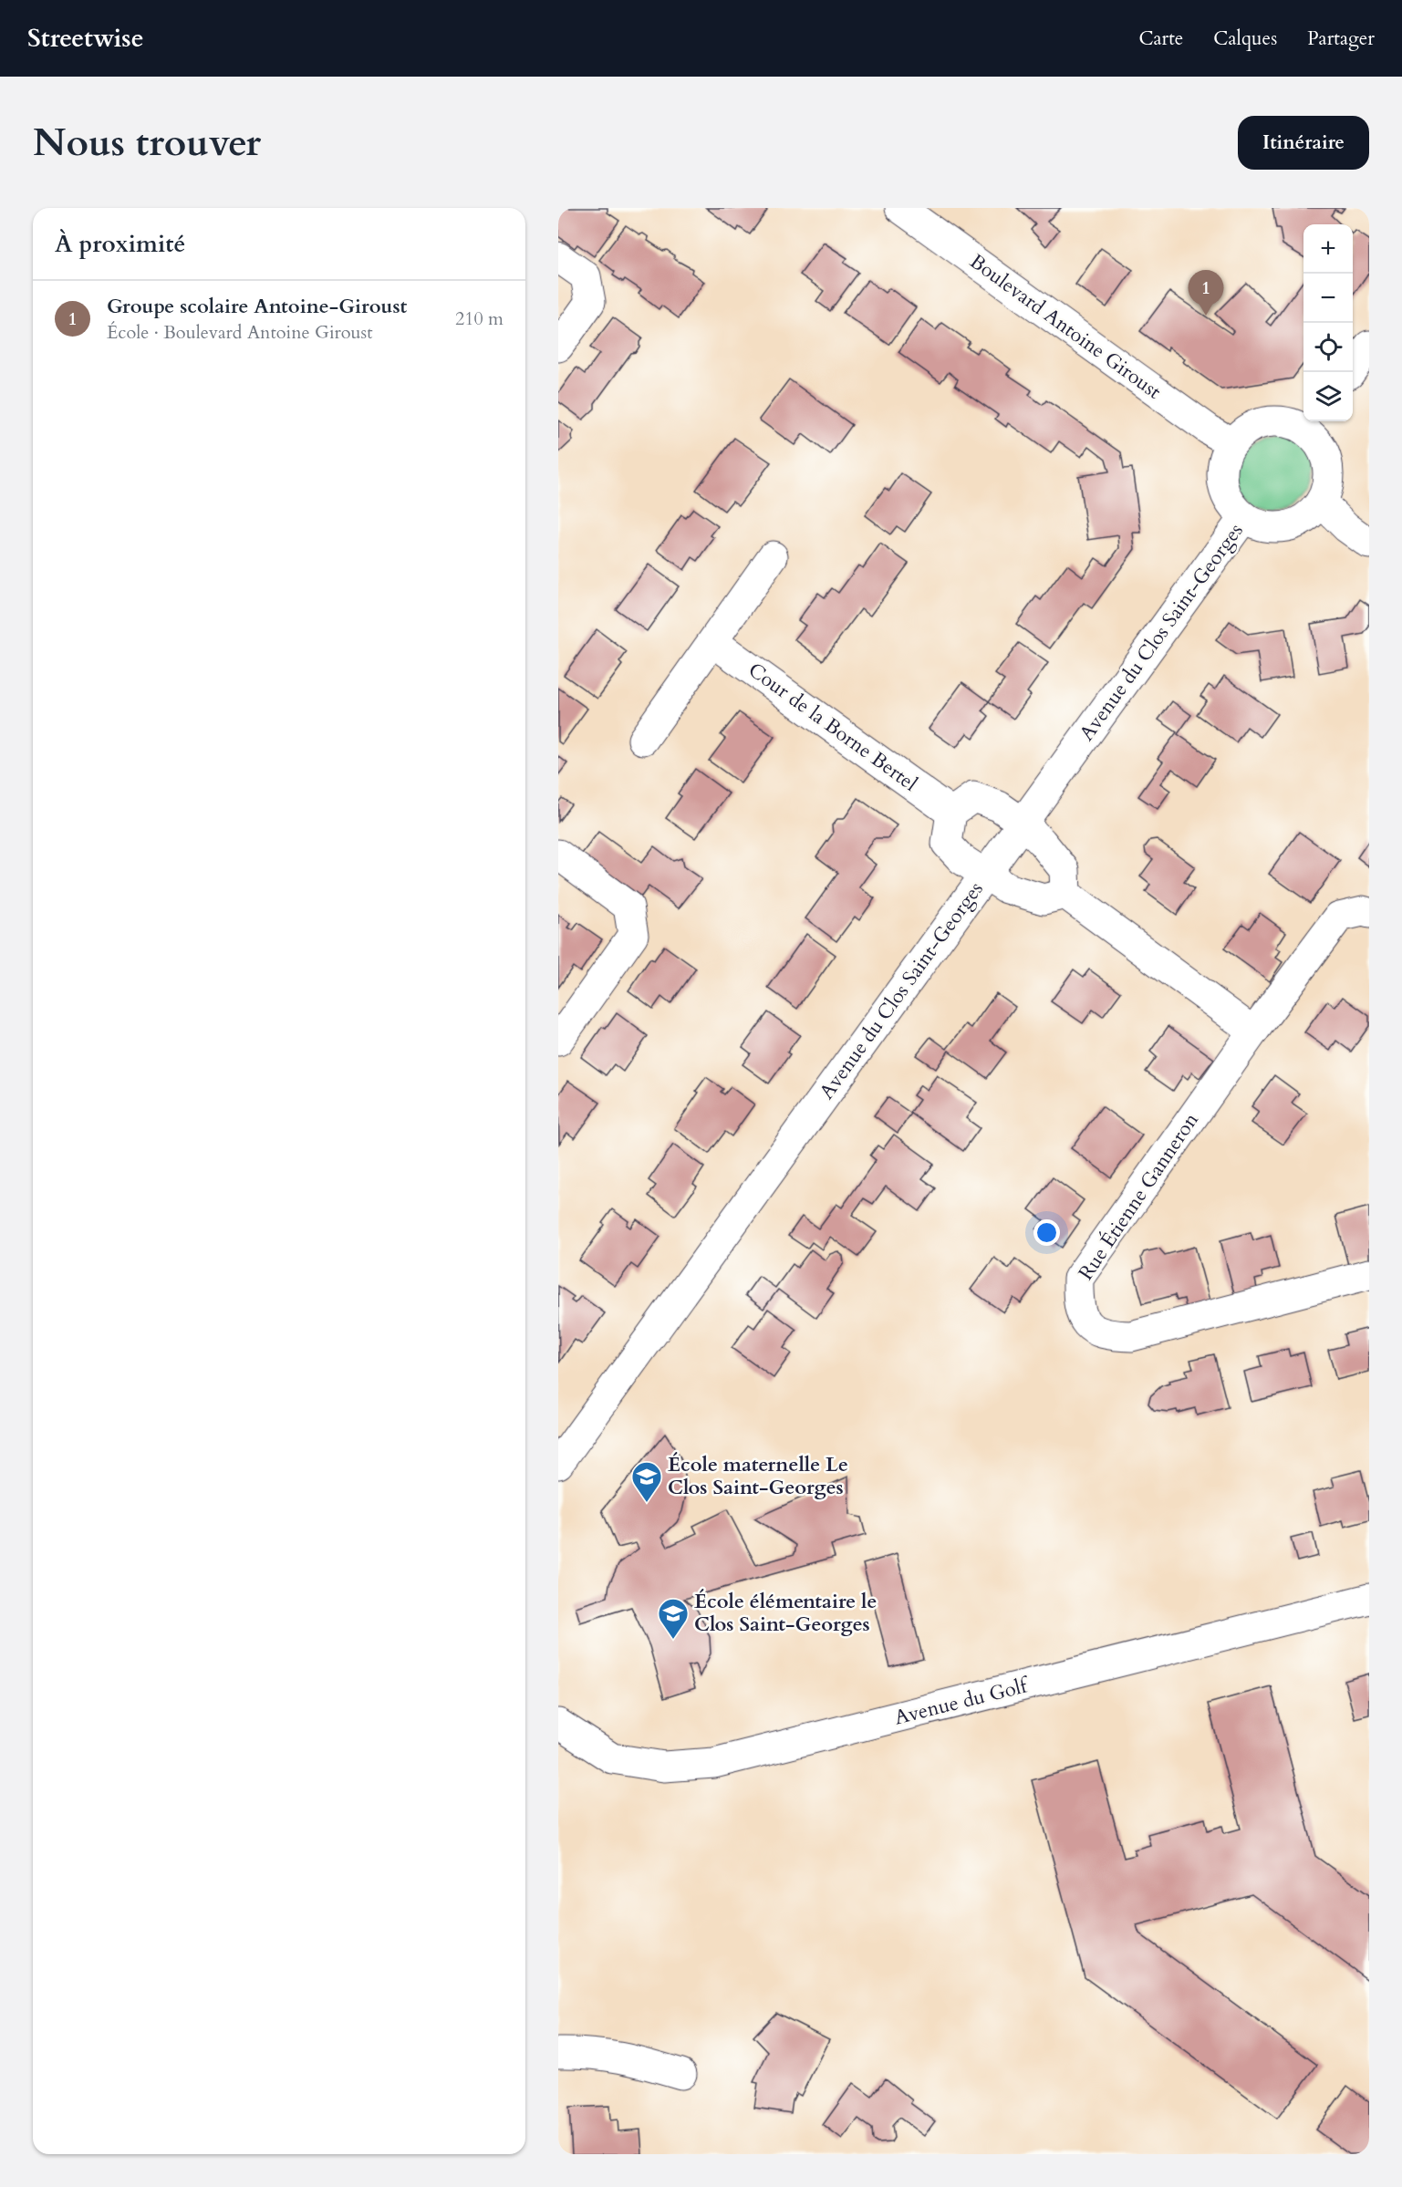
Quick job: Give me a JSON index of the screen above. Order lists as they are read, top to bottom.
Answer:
{
  "streets": {
    "street": [
      "Boulevard Antoine Giroust",
      "Avenue du Clos Saint-Georges",
      "Cour de la Borne Bertel",
      "Rue Étienne Ganneron",
      "Avenue du Golf"
    ]
  },
  "crossings": [
    ["Boulevard Antoine Giroust", "Avenue du Clos Saint-Georges"]
  ],
  "places": {
    "school or university": ["École maternelle Le Clos Saint-Georges", "École élémentaire le Clos Saint-Georges"]
  },
  "page": {
    "header": "Streetwise",
    "nav": ["Carte", "Calques", "Partager"],
    "buttons": "Itinéraire",
    "title": "Nous trouver",
    "heading": "À proximité",
    "map_buttons": ["+", "−"],
    "pins": "1",
    "list": [
      {
        "mark": "1",
        "name": "Groupe scolaire Antoine-Giroust",
        "note": "École · Boulevard Antoine Giroust",
        "value": "210 m"
      }
    ]
  }
}
